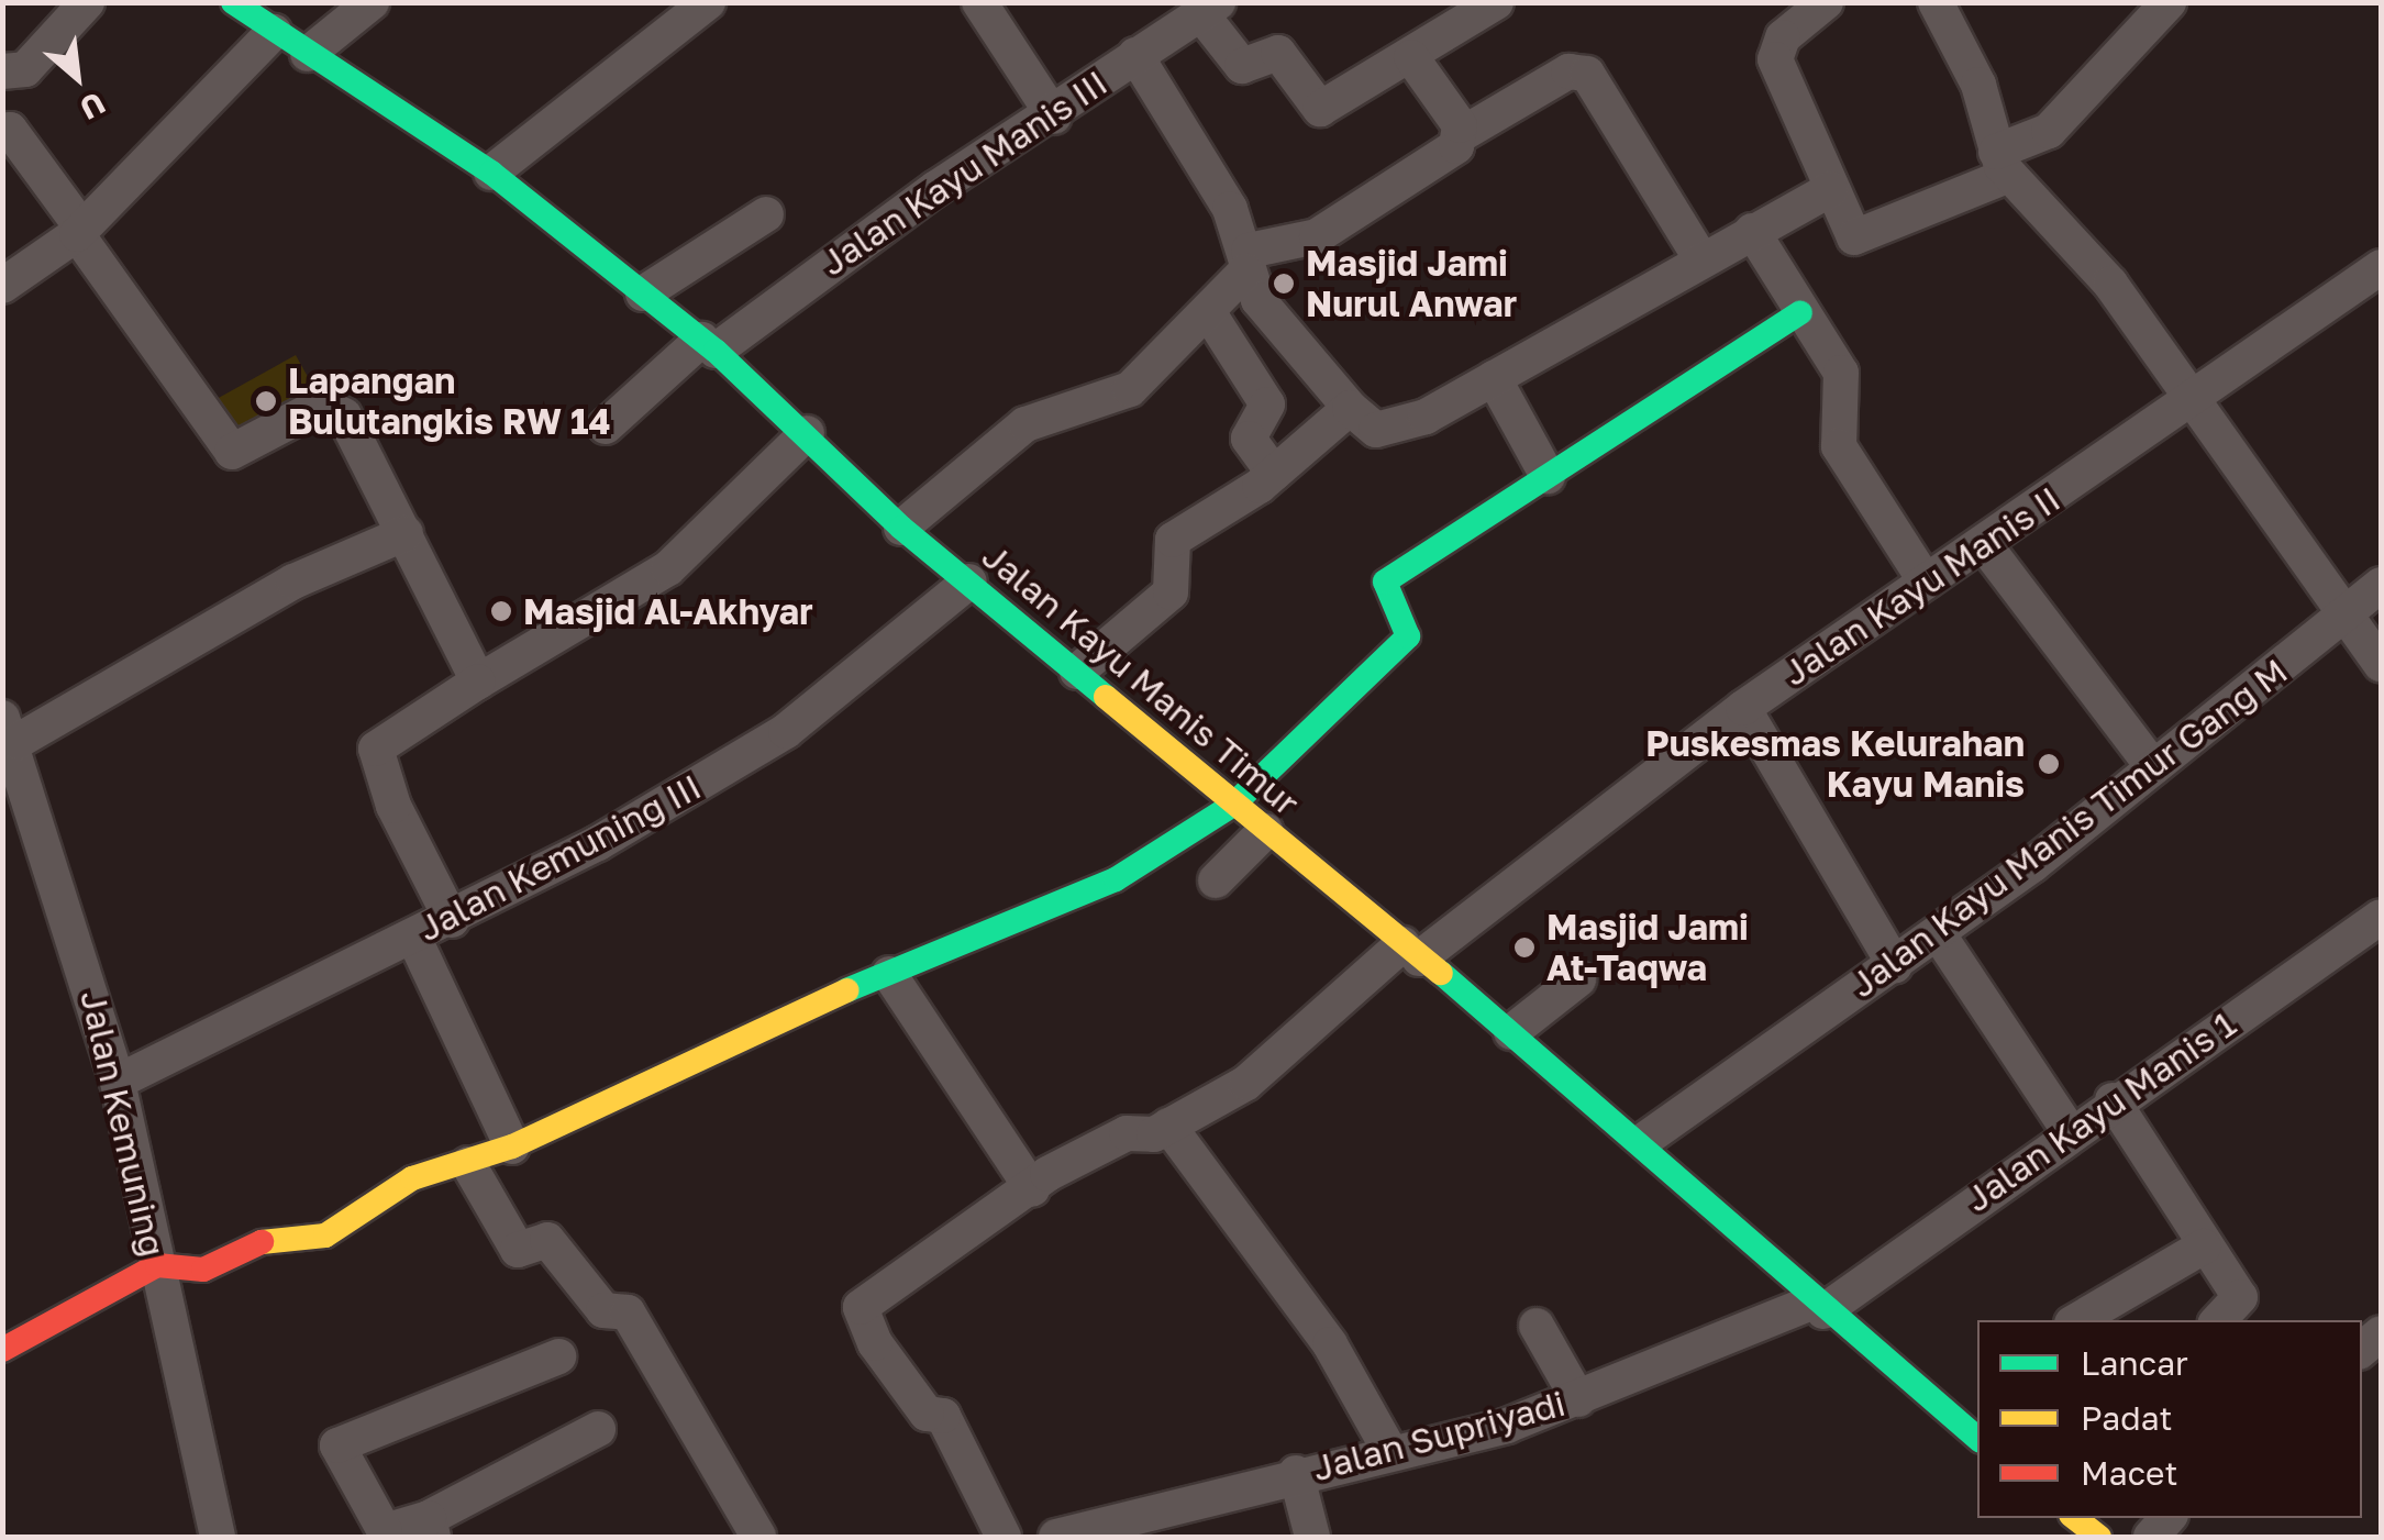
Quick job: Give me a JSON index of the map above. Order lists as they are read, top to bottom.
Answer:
{
  "streets": {
    "street": [
      "Jalan Kayu Manis III",
      "Jalan Kayu Manis II",
      "Jalan Kayu Manis Timur",
      "Jalan Kayu Manis Timur Gang M",
      "Jalan Kemuning III",
      "Jalan Kayu Manis 1",
      "Jalan Kemuning",
      "Jalan Supriyadi"
    ]
  },
  "crossings": [
    ["Jalan Kayu Manis III", "Jalan Kayu Manis Timur"],
    ["Jalan Kayu Manis II", "Jalan Kayu Manis Timur"],
    ["Jalan Kayu Manis Timur", "Jalan Kayu Manis Timur Gang M"],
    ["Jalan Kayu Manis Timur", "Jalan Kemuning III"],
    ["Jalan Kayu Manis Timur", "Jalan Kayu Manis 1"],
    ["Jalan Kayu Manis Timur", "Jalan Supriyadi"],
    ["Jalan Kemuning III", "Jalan Kemuning"],
    ["Jalan Kayu Manis 1", "Jalan Supriyadi"]
  ],
  "places": [
    "Masjid Jami Nurul Anwar",
    "Lapangan Bulutangkis RW 14",
    "Masjid Al-Akhyar",
    "Puskesmas Kelurahan Kayu Manis",
    "Masjid Jami At-Taqwa"
  ],
  "legend": ["Lancar", "Padat", "Macet"],
  "north": "bottom right"
}
